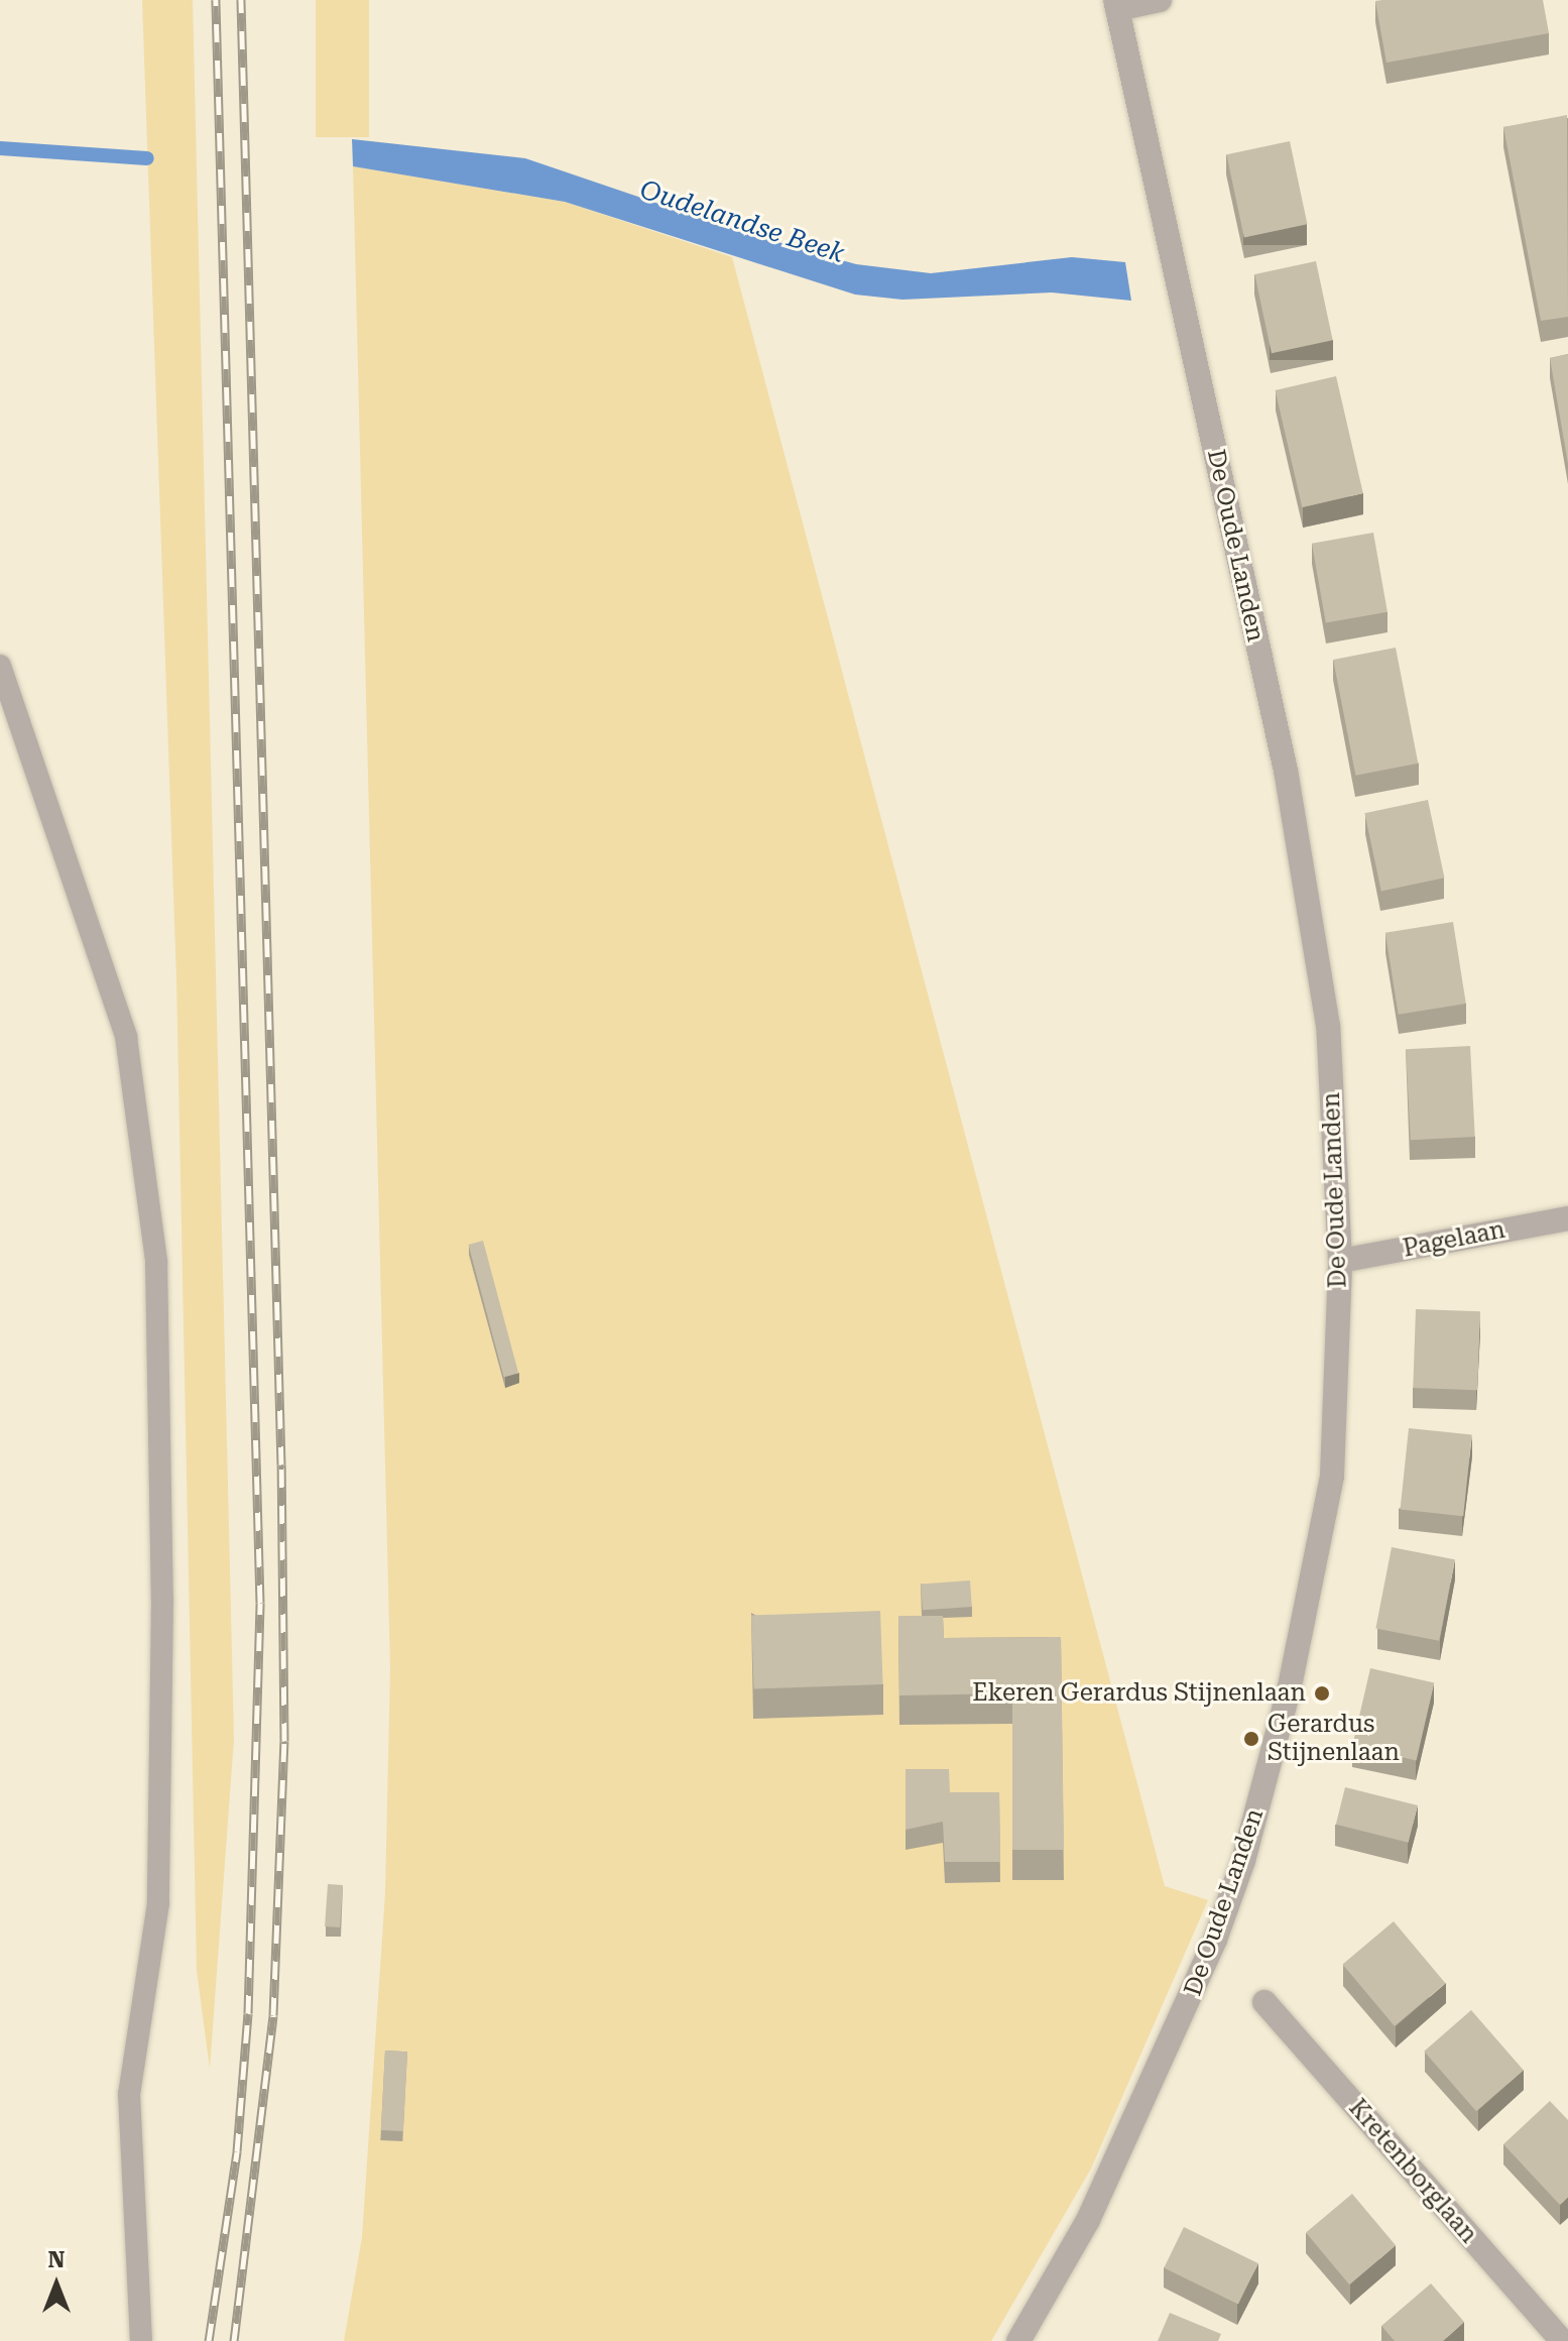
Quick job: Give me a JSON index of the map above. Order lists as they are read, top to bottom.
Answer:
{
  "streets": {
    "street": ["De Oude Landen", "Pagelaan", "Kretenborglaan"]
  },
  "crossings": [
    ["De Oude Landen", "Pagelaan"]
  ],
  "water": ["Oudelandse Beek"],
  "places": ["Ekeren Gerardus Stijnenlaan", "Gerardus Stijnenlaan"],
  "north": "top"
}
